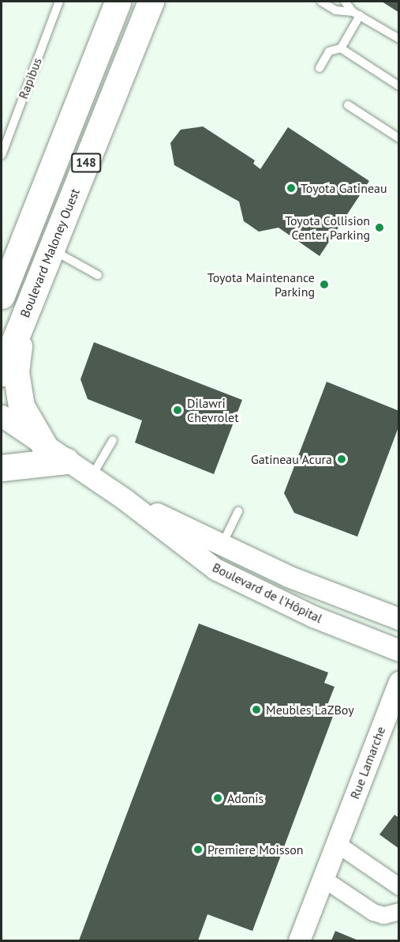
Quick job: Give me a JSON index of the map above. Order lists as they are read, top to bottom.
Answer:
{
  "streets": {
    "main road": ["148", "Boulevard Maloney Ouest"],
    "street": ["Boulevard de l'Hôpital", "Rue Lamarche"],
    "lane": ["Rapibus"]
  },
  "places": [
    "Toyota Gatineau",
    "Toyota Collision Center Parking",
    "Toyota Maintenance Parking",
    "Dilawri Chevrolet",
    "Gatineau Acura",
    "Meubles LaZBoy",
    "Adonis",
    "Premiere Moisson"
  ]
}
